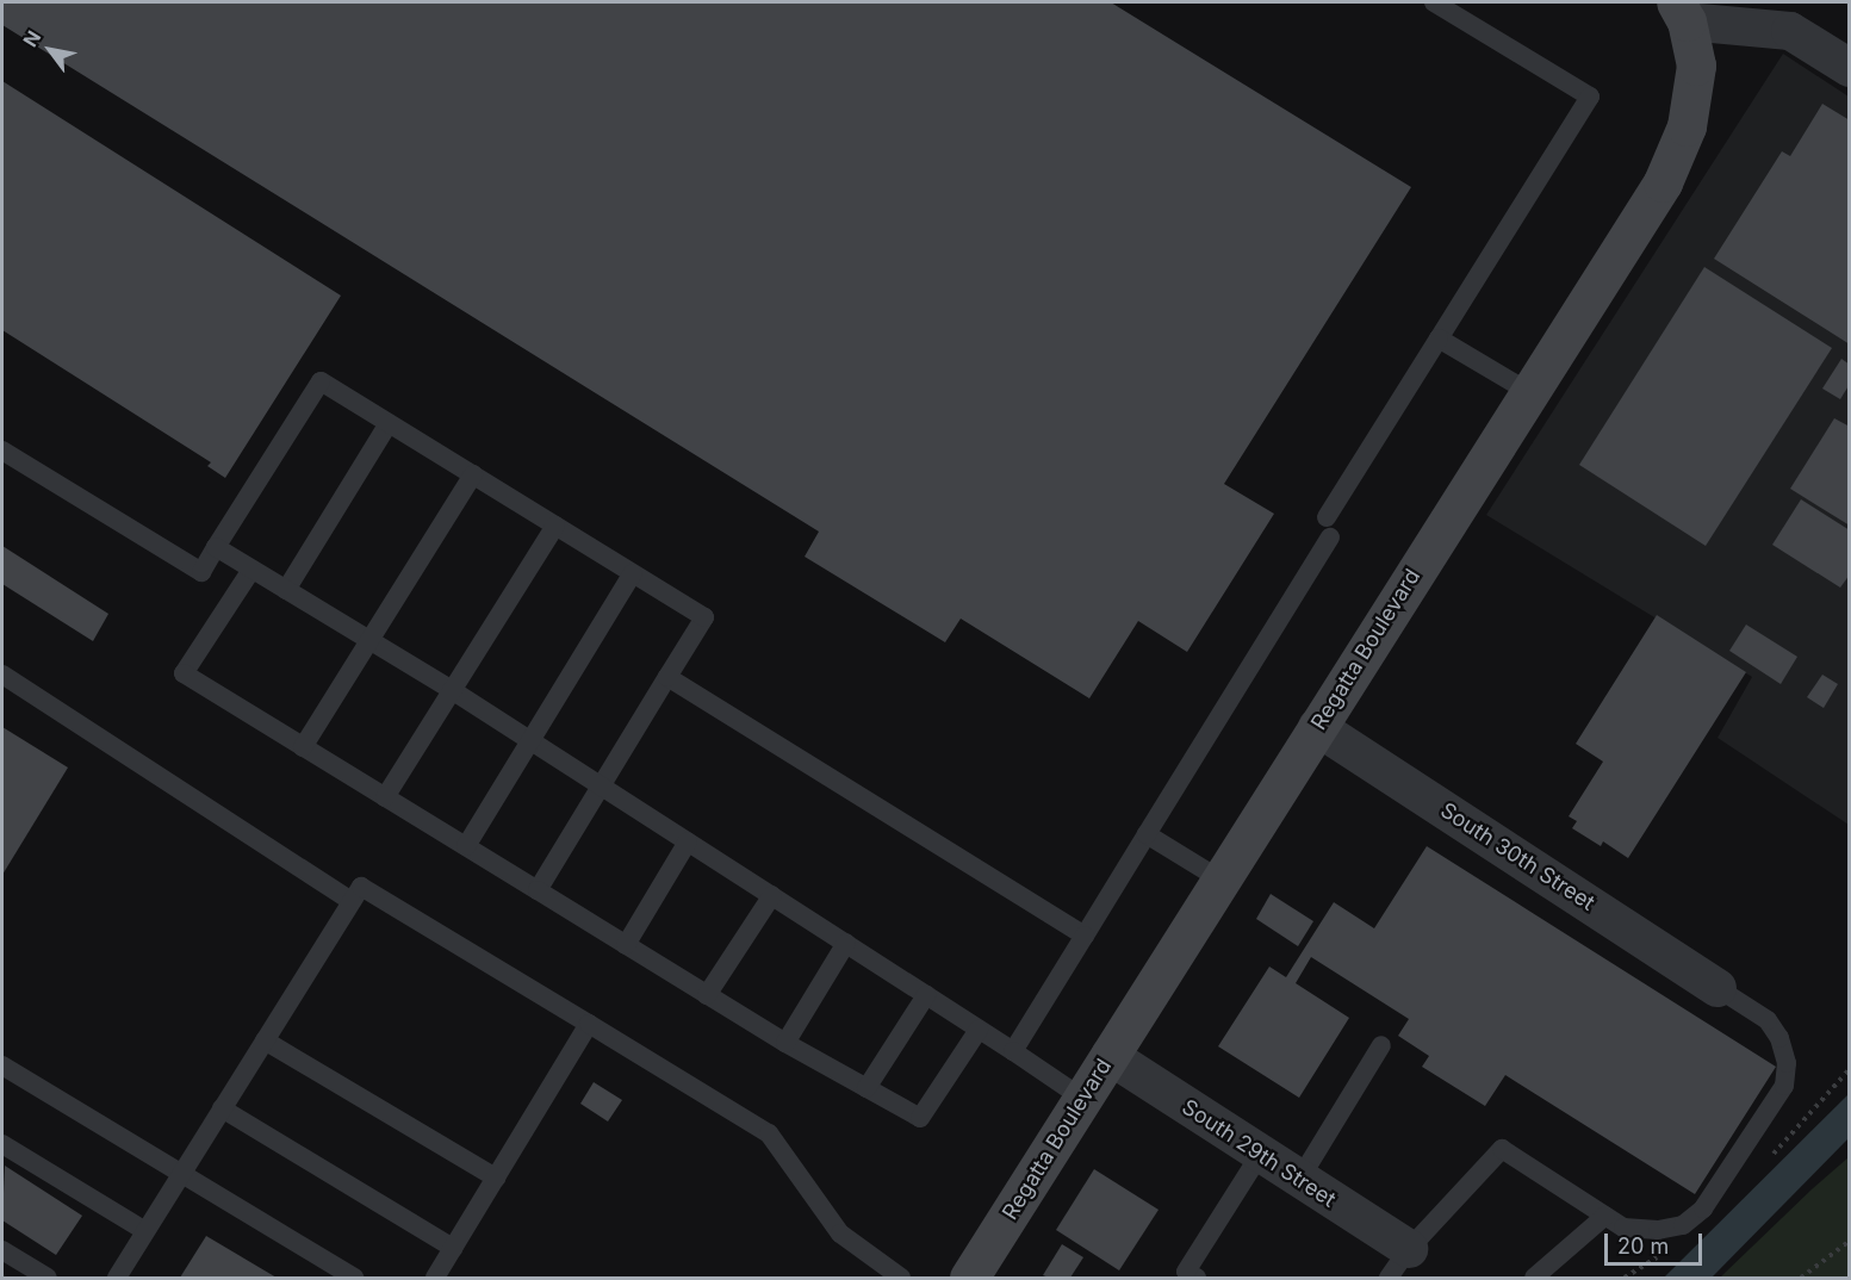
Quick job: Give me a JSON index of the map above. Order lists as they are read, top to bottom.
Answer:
{
  "streets": {
    "street": ["Regatta Boulevard", "South 30th Street", "South 29th Street"]
  },
  "crossings": [
    ["Regatta Boulevard", "South 30th Street"],
    ["Regatta Boulevard", "South 29th Street"]
  ],
  "scale_bar": "20 m",
  "north": "top left"
}
